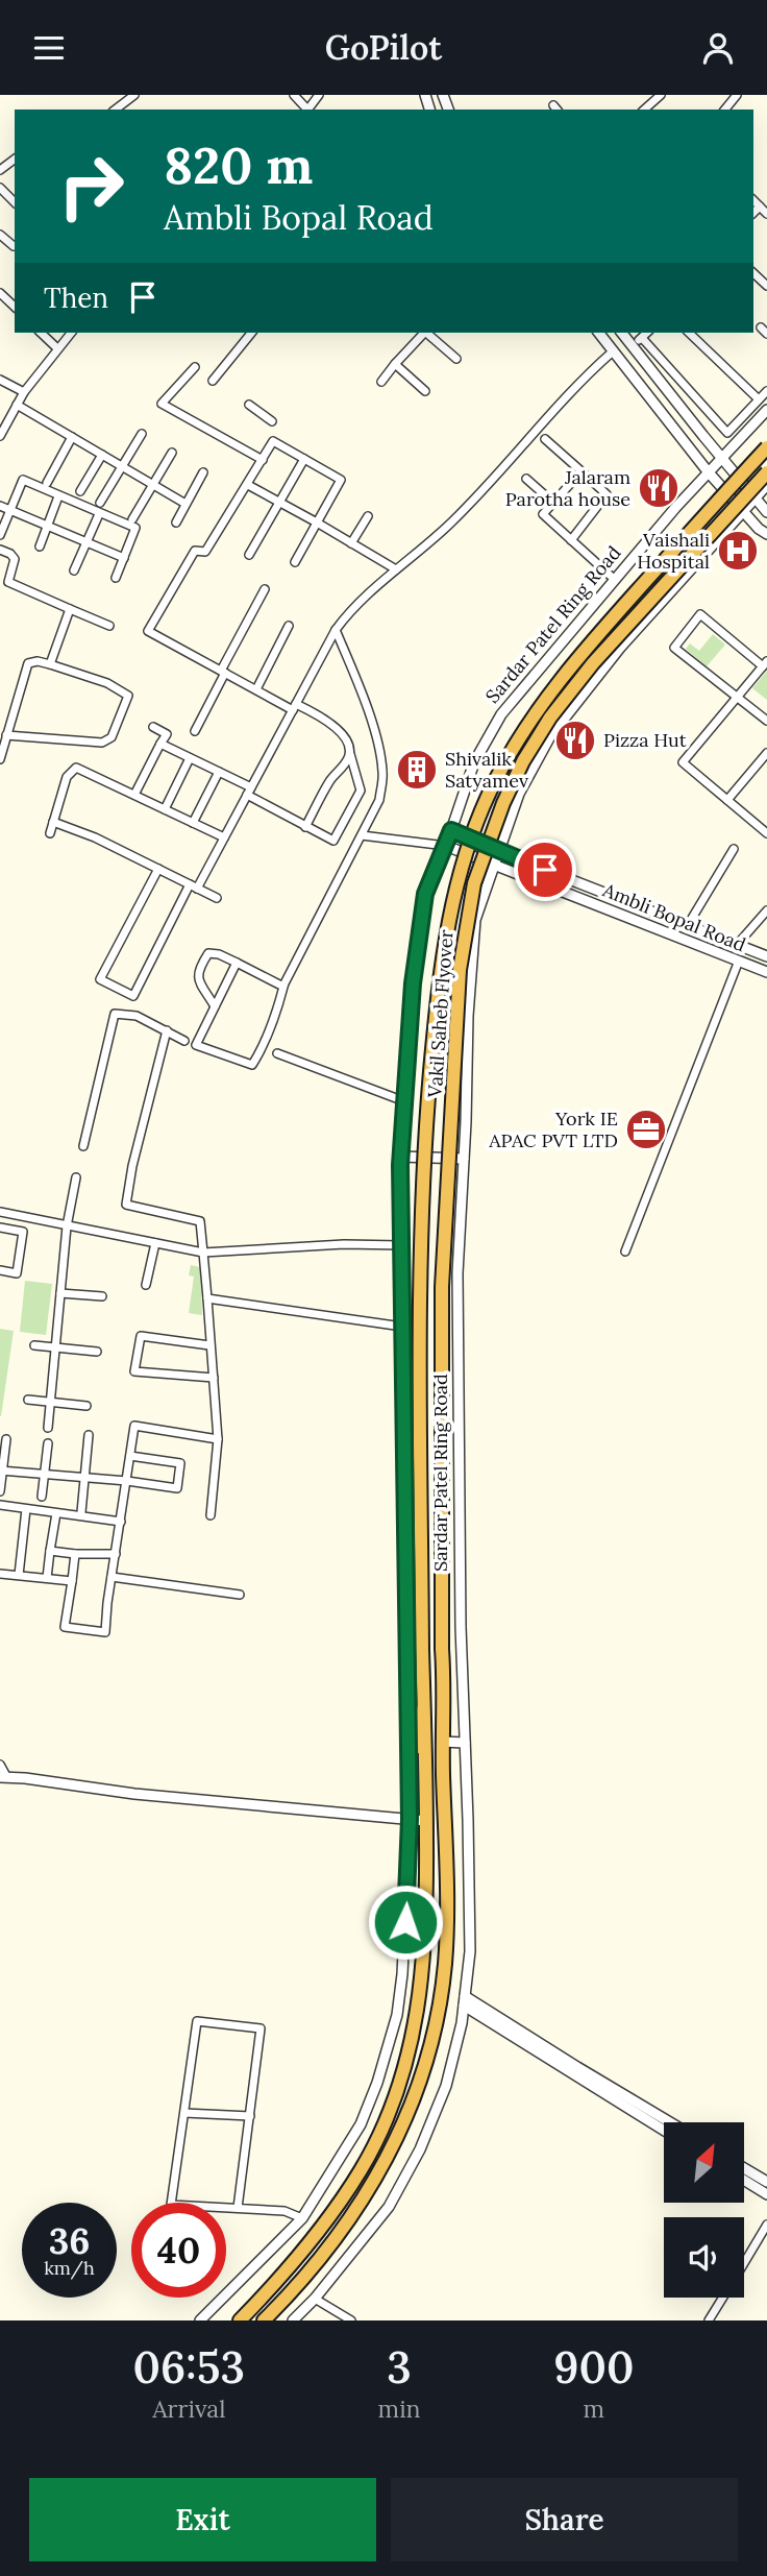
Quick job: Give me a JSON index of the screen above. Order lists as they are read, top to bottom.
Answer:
{
  "streets": {
    "highway": ["Vakil Saheb Flyover"],
    "street": ["Sardar Patel Ring Road", "Ambli Bopal Road"]
  },
  "crossings": [
    ["Sardar Patel Ring Road", "Ambli Bopal Road"]
  ],
  "places": {
    "restaurant": ["Jalaram Parotha house", "Pizza Hut"],
    "hospital": ["Vaishali Hospital"],
    "building": ["Shivalik Satyamev"],
    "office": ["York IE APAC PVT LTD"]
  },
  "north": "top right",
  "page": {
    "header": "GoPilot",
    "turn": ["820 m", "Ambli Bopal Road"],
    "then": "Then",
    "speed": "36 km/h",
    "limit": "40",
    "eta": [
      "06:53",
      "Arrival",
      "3",
      "min",
      "900",
      "m"
    ],
    "buttons": ["Exit", "Share"]
  }
}
